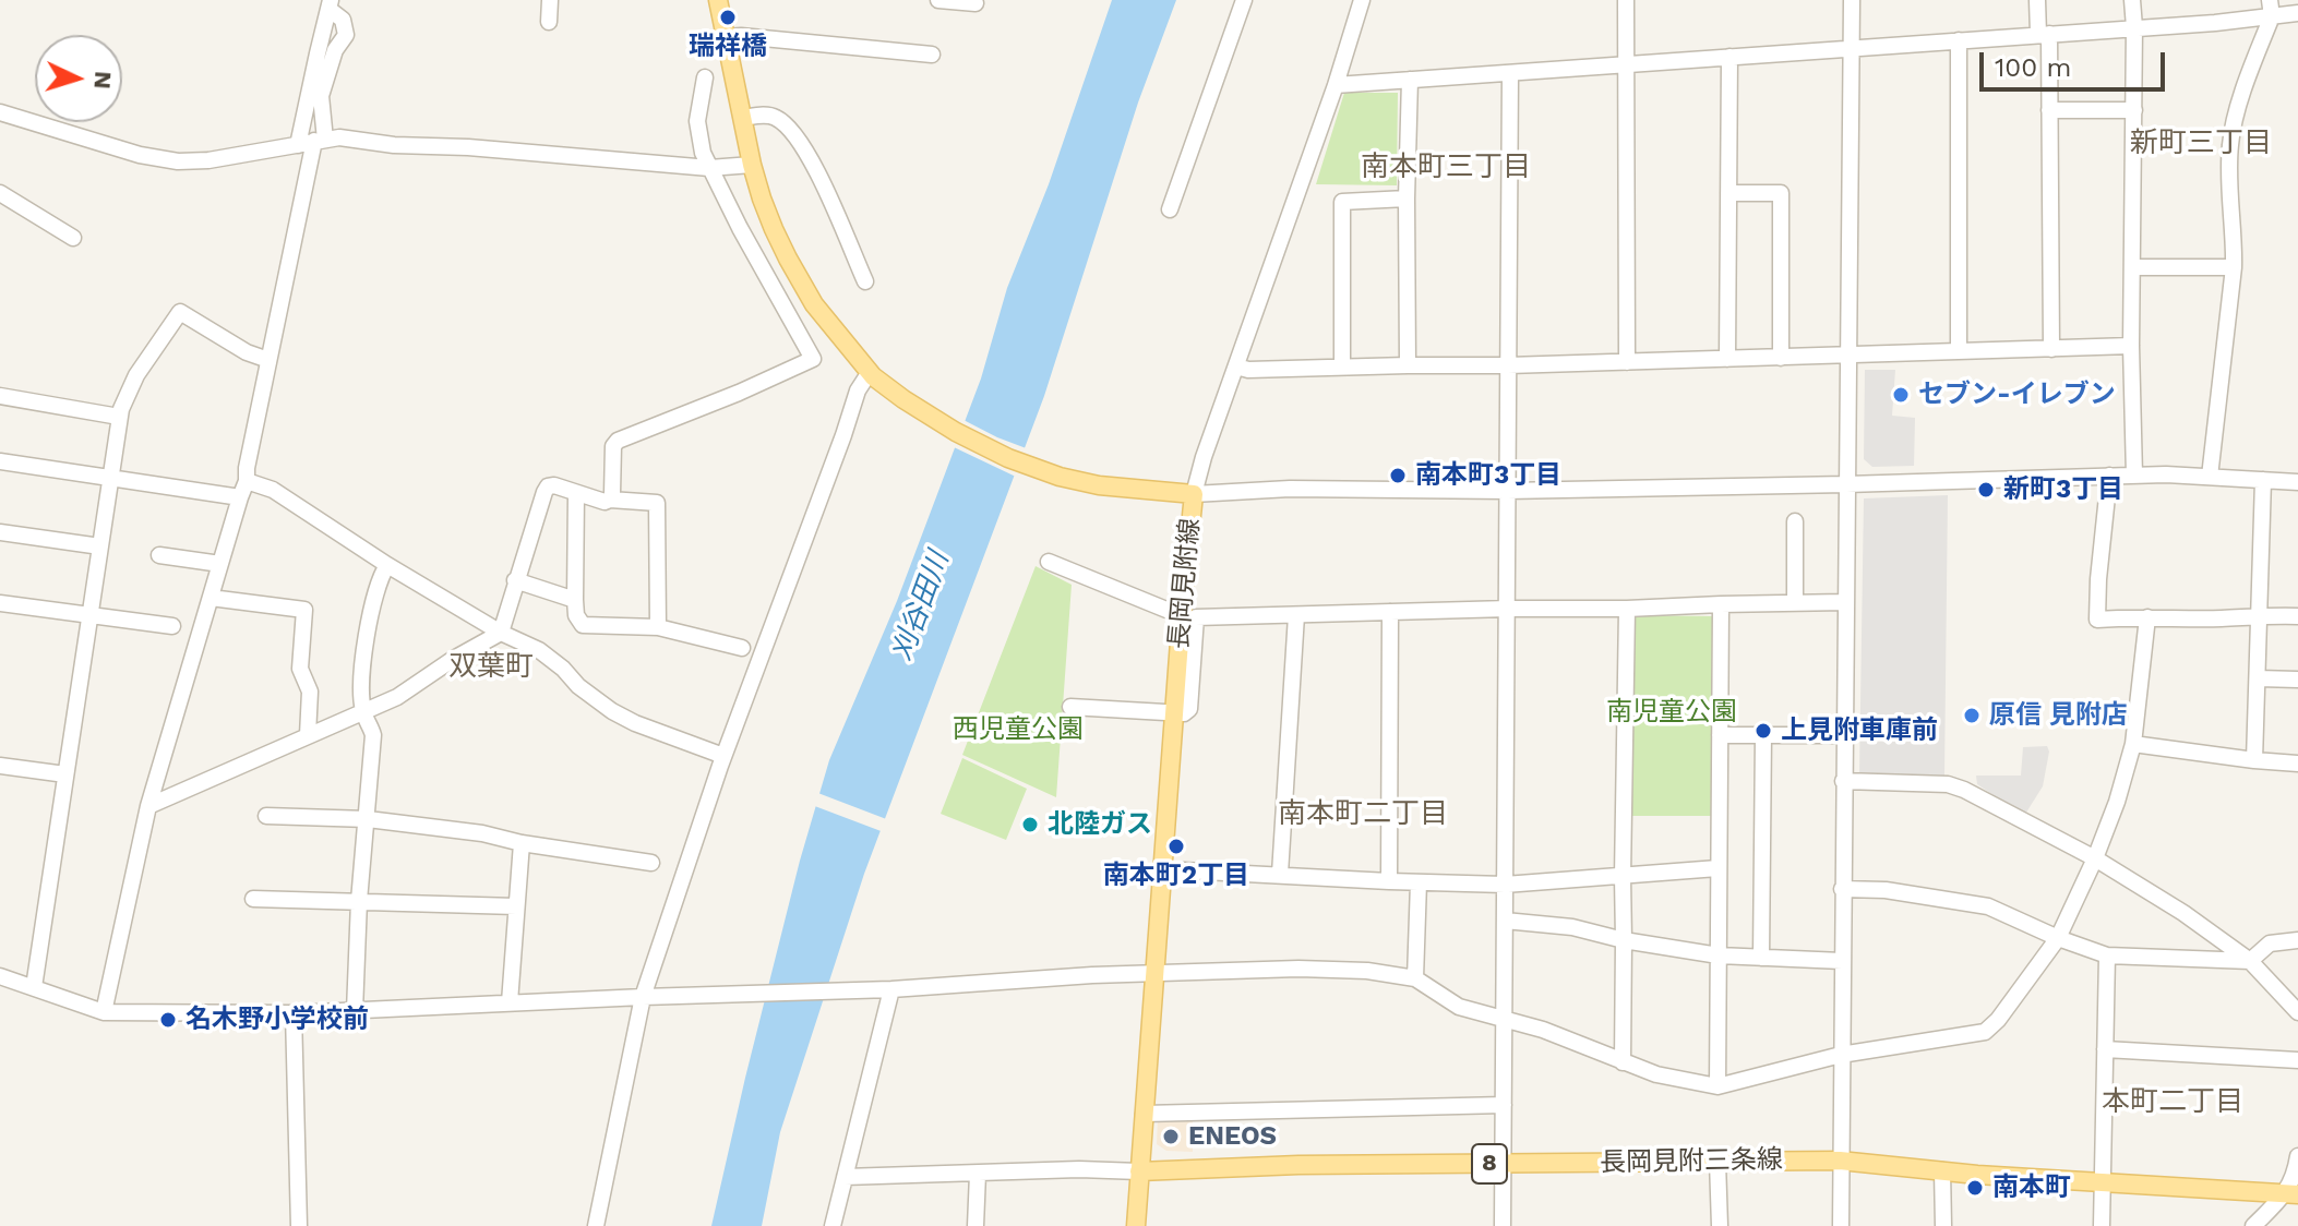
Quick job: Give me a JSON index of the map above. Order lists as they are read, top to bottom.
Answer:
{
  "streets": {
    "main road": ["長岡見附線", "長岡見附三条線", "8"]
  },
  "crossings": [
    ["長岡見附線", "長岡見附三条線"]
  ],
  "districts": [
    "新町三丁目",
    "南本町三丁目",
    "双葉町",
    "南本町二丁目",
    "本町二丁目"
  ],
  "water": ["刈谷田川"],
  "parks": ["南児童公園", "西児童公園"],
  "places": [
    "瑞祥橋",
    "セブン-イレブン",
    "南本町3丁目",
    "新町3丁目",
    "原信 見附店",
    "上見附車庫前",
    "北陸ガス",
    "南本町2丁目",
    "名木野小学校前",
    "ENEOS",
    "南本町"
  ],
  "scale_bar": "100 m",
  "north": "right"
}
